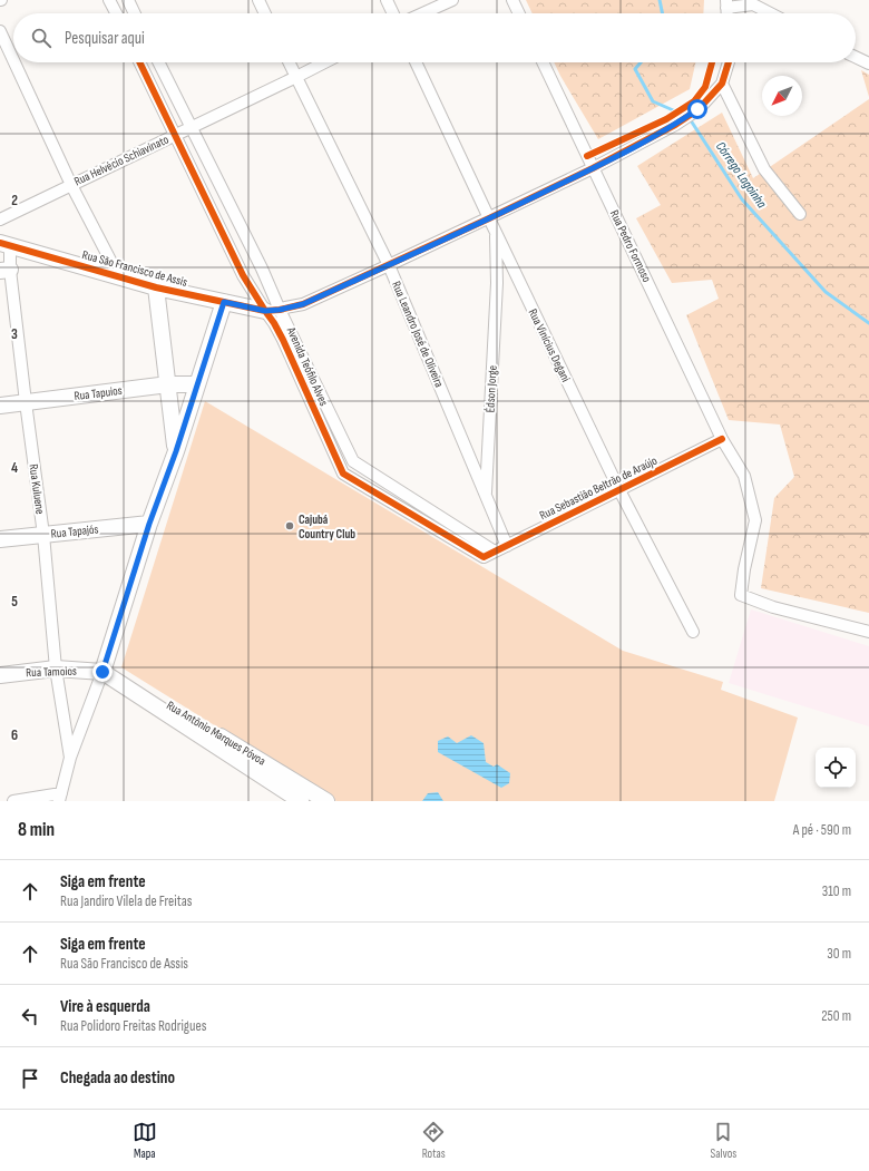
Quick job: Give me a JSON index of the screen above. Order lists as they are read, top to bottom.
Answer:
{
  "streets": {
    "street": [
      "Rua Helvécio Schiavinato",
      "Rua Pedro Formoso",
      "Rua São Francisco de Assis",
      "Rua Leandro José de Oliveira",
      "Rua Vinícius Degani",
      "Avenida Teófilo Alves",
      "Édson Jorge",
      "Rua Tapuios",
      "Rua Sebastião Beltrão de Araújo",
      "Rua Kuluene",
      "Rua Tapajós",
      "Rua Tamoios",
      "Rua Antônio Marques Póvoa"
    ]
  },
  "crossings": [
    ["Rua Helvécio Schiavinato", "Rua Leandro José de Oliveira"],
    ["Rua Helvécio Schiavinato", "Avenida Teófilo Alves"],
    ["Rua Pedro Formoso", "Rua Sebastião Beltrão de Araújo"],
    ["Rua São Francisco de Assis", "Avenida Teófilo Alves"],
    ["Rua São Francisco de Assis", "Rua Kuluene"],
    ["Rua Leandro José de Oliveira", "Édson Jorge"],
    ["Rua Leandro José de Oliveira", "Rua Sebastião Beltrão de Araújo"],
    ["Rua Vinícius Degani", "Édson Jorge"],
    ["Rua Vinícius Degani", "Rua Sebastião Beltrão de Araújo"],
    ["Avenida Teófilo Alves", "Rua Sebastião Beltrão de Araújo"],
    ["Rua Tapuios", "Rua Kuluene"],
    ["Rua Kuluene", "Rua Tapajós"],
    ["Rua Kuluene", "Rua Tamoios"],
    ["Rua Tamoios", "Rua Antônio Marques Póvoa"]
  ],
  "water": ["Córrego Lagoinha"],
  "places": ["Cajubá Country Club"],
  "north": "bottom left",
  "page": {
    "search": "Pesquisar aqui",
    "heading": ["8 min", "A pé · 590 m"],
    "list": [
      ["Siga em frente", "Rua Jandiro Vilela de Freitas", "310 m"],
      ["Siga em frente", "Rua São Francisco de Assis", "30 m"],
      ["Vire à esquerda", "Rua Polidoro Freitas Rodrigues", "250 m"],
      "Chegada ao destino"
    ],
    "nav": ["Mapa", "Rotas", "Salvos"]
  },
  "grid": {
    "rows": [
      "2",
      "3",
      "4",
      "5",
      "6"
    ]
  }
}
